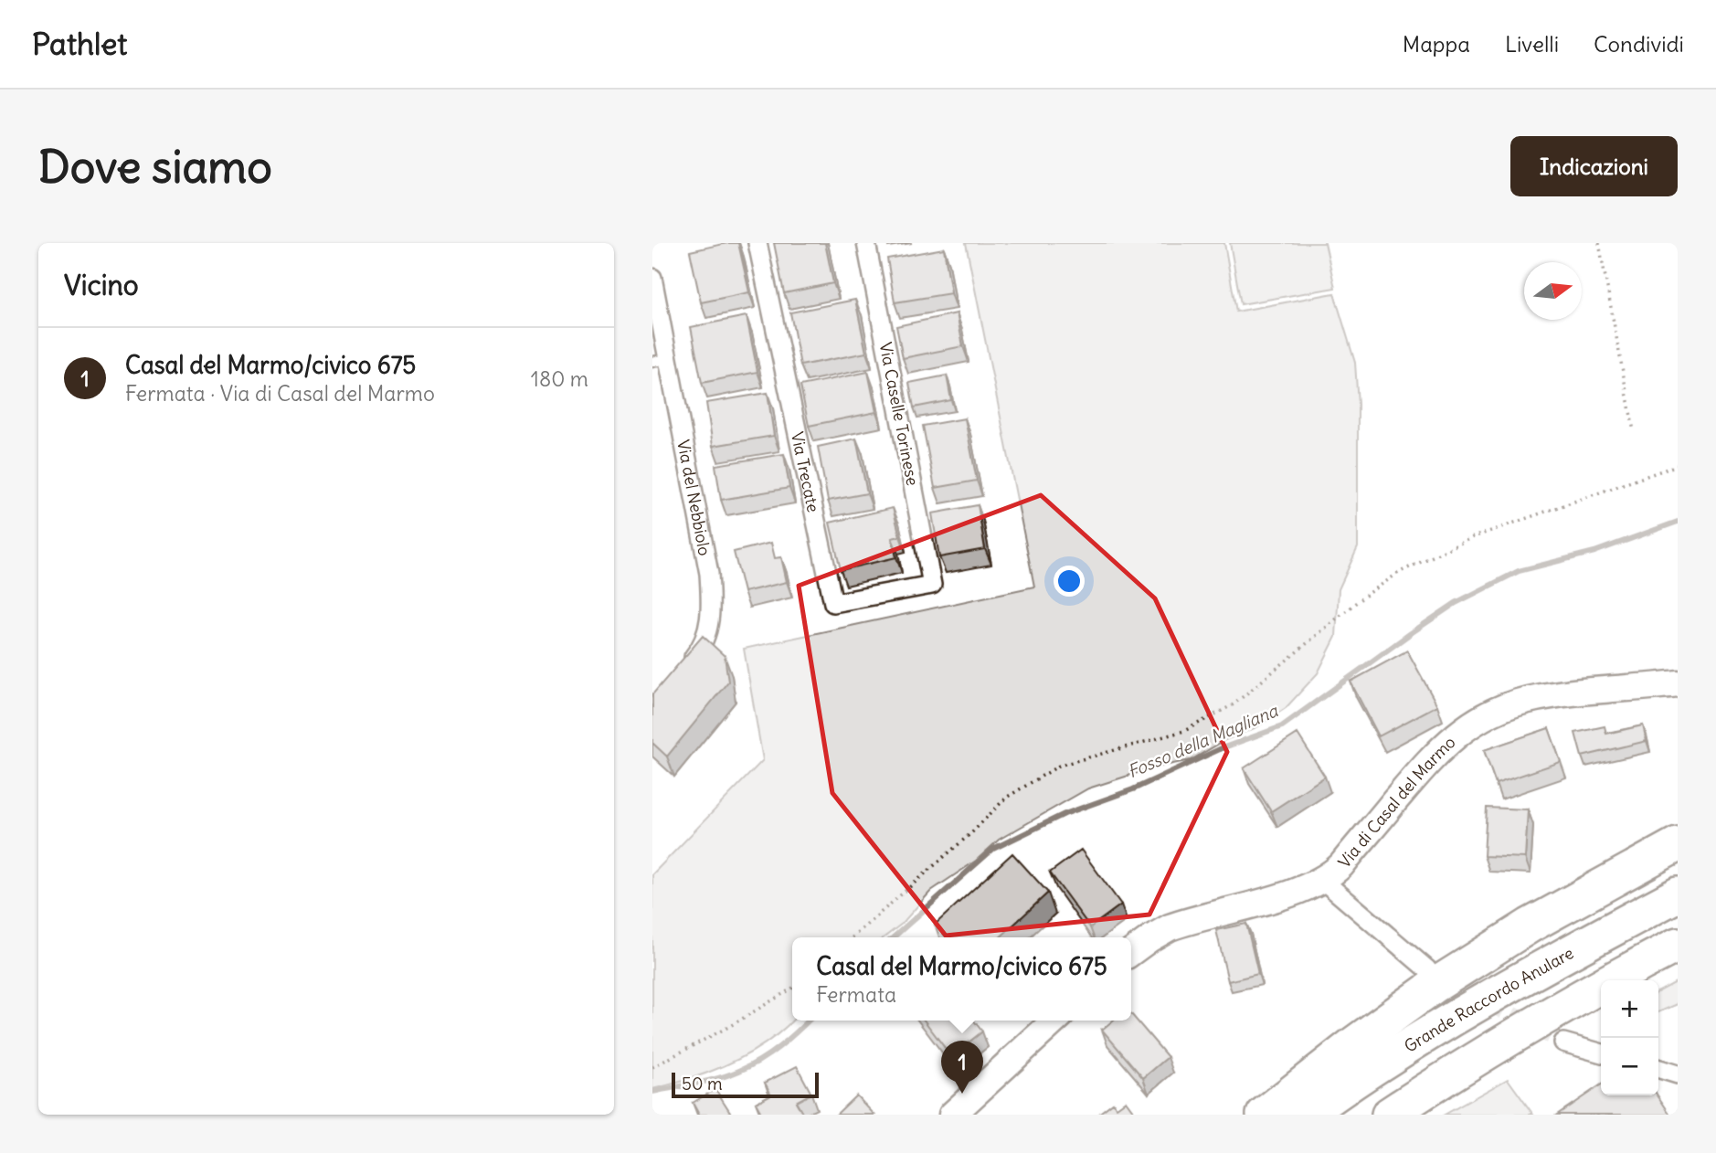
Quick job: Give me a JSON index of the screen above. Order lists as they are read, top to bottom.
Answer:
{
  "streets": {
    "highway": ["Grande Raccordo Anulare"],
    "main road": ["Via di Casal del Marmo"],
    "street": ["Via Caselle Torinese", "Via Trecate", "Via del Nebbiolo"]
  },
  "crossings": [
    ["Via Caselle Torinese", "Via Trecate"]
  ],
  "water": ["Fosso della Magliana"],
  "scale_bar": "50 m",
  "north": "right",
  "page": {
    "header": "Pathlet",
    "nav": ["Mappa", "Livelli", "Condividi"],
    "buttons": "Indicazioni",
    "title": "Dove siamo",
    "heading": "Vicino",
    "list": [
      {
        "mark": "1",
        "name": "Casal del Marmo/civico 675",
        "note": "Fermata · Via di Casal del Marmo",
        "value": "180 m"
      }
    ],
    "popup": ["Casal del Marmo/civico 675", "Fermata"],
    "map_buttons": ["+", "−"],
    "pins": "1",
    "scale": "50 m"
  }
}
